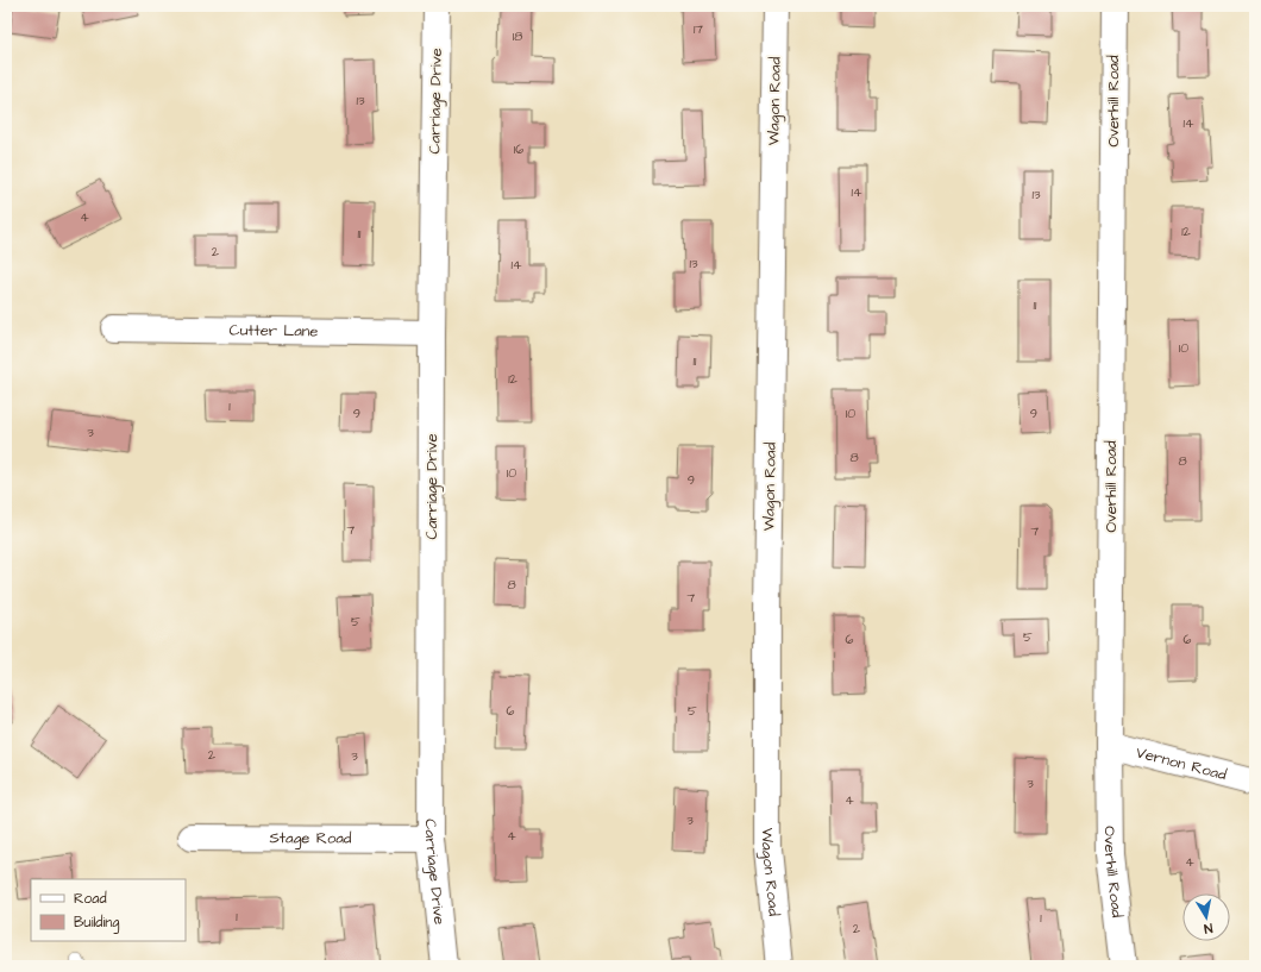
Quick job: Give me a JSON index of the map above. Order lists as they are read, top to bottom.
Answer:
{
  "streets": {
    "street": [
      "Carriage Drive",
      "Wagon Road",
      "Overhill Road",
      "Cutter Lane",
      "Vernon Road",
      "Stage Road"
    ]
  },
  "crossings": [
    ["Carriage Drive", "Cutter Lane"],
    ["Carriage Drive", "Stage Road"],
    ["Overhill Road", "Vernon Road"]
  ],
  "house_numbers": [
    "17",
    "18",
    "13",
    "14",
    "16",
    "14",
    "13",
    "4",
    "12",
    "11",
    "2",
    "13",
    "14",
    "11",
    "10",
    "11",
    "12",
    "1",
    "9",
    "10",
    "9",
    "3",
    "8",
    "8",
    "10",
    "9",
    "7",
    "7",
    "8",
    "7",
    "5",
    "5",
    "6",
    "6",
    "6",
    "5",
    "2",
    "3",
    "3",
    "4",
    "3",
    "4",
    "4",
    "1",
    "1",
    "2"
  ],
  "legend": ["Road", "Building"],
  "north": "bottom"
}
